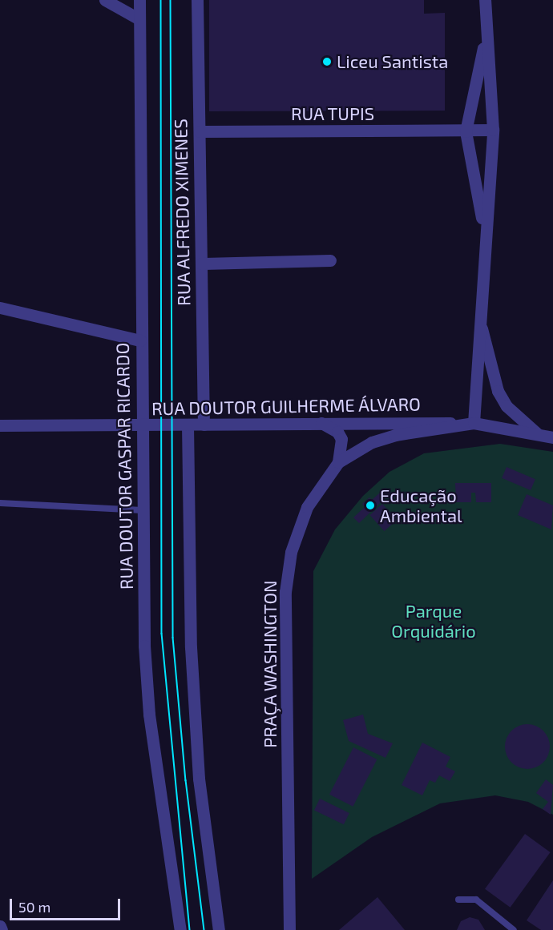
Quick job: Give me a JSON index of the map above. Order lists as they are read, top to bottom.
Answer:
{
  "streets": {
    "street": [
      "RUA TUPIS",
      "RUA ALFREDO XIMENES",
      "RUA DOUTOR GUILHERME ÁLVARO",
      "RUA DOUTOR GASPAR RICARDO",
      "PRAÇA WASHINGTON"
    ]
  },
  "crossings": [
    ["RUA TUPIS", "RUA ALFREDO XIMENES"],
    ["RUA ALFREDO XIMENES", "RUA DOUTOR GUILHERME ÁLVARO"],
    ["RUA DOUTOR GUILHERME ÁLVARO", "RUA DOUTOR GASPAR RICARDO"],
    ["RUA DOUTOR GUILHERME ÁLVARO", "PRAÇA WASHINGTON"]
  ],
  "parks": ["Parque Orquidário"],
  "places": ["Liceu Santista", "Educação Ambiental"],
  "scale_bar": "50 m"
}
